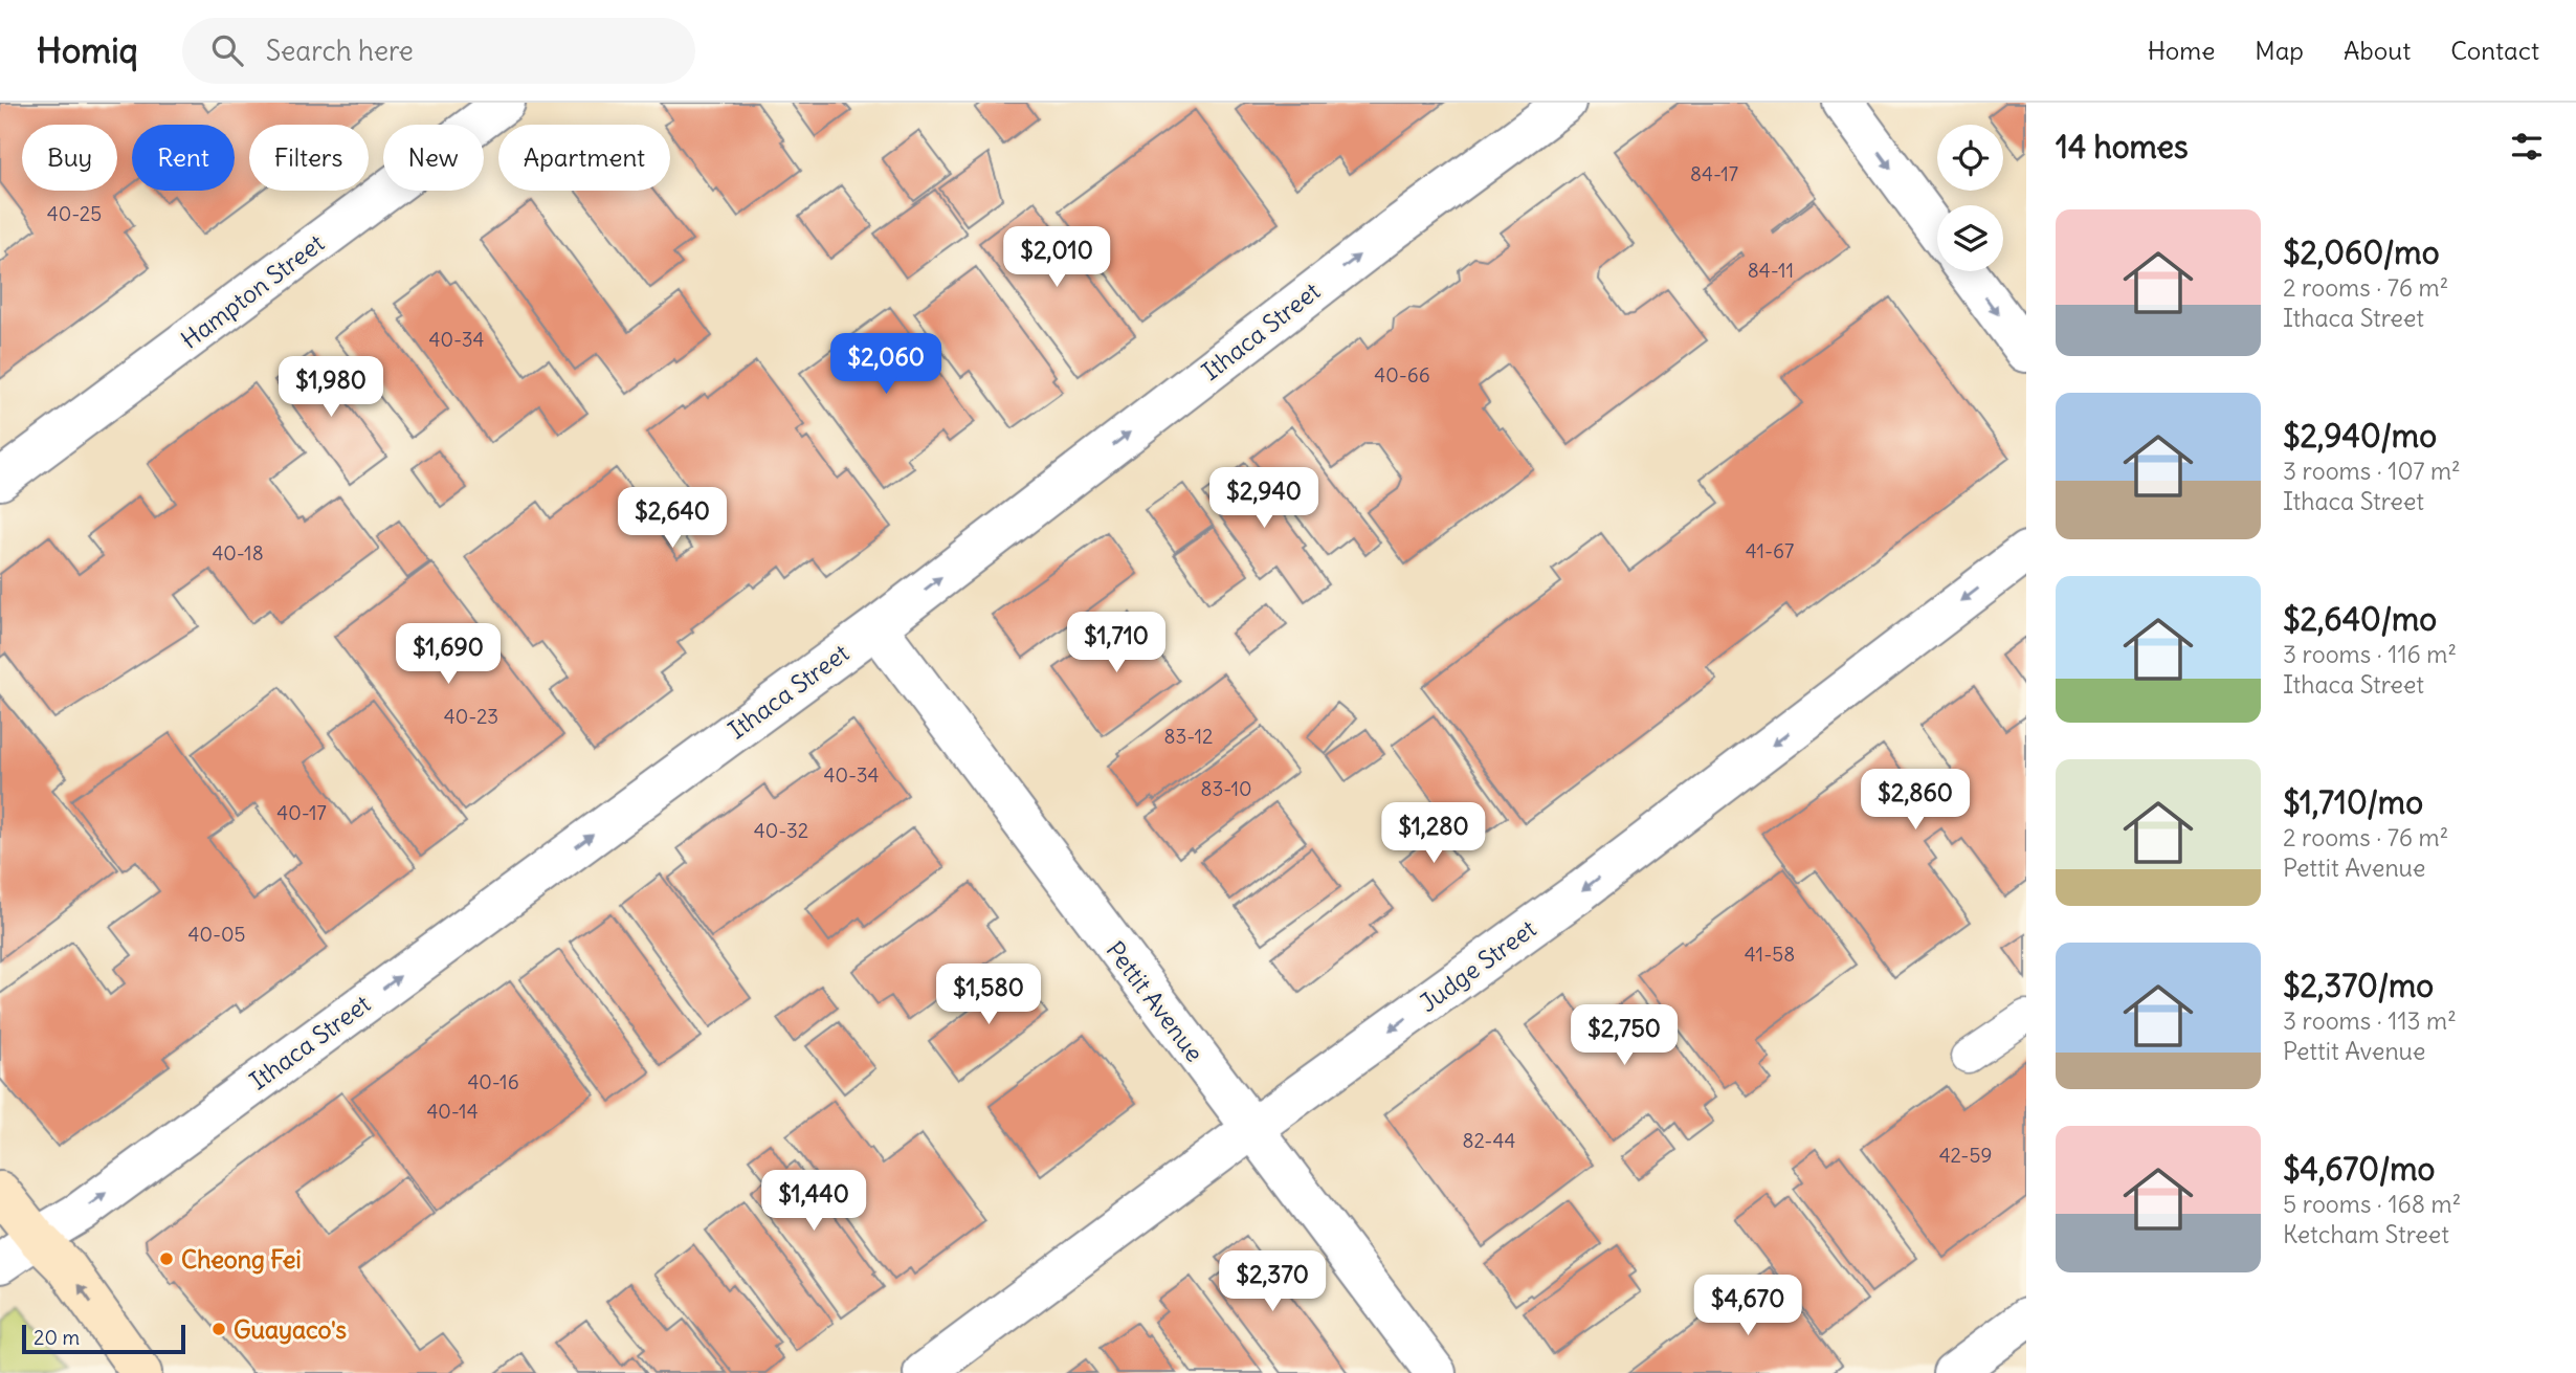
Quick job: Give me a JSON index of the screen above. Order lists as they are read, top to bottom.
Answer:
{
  "streets": {
    "street": [
      "Hampton Street",
      "Ithaca Street",
      "Judge Street",
      "Pettit Avenue"
    ]
  },
  "crossings": [
    ["Ithaca Street", "Pettit Avenue"],
    ["Judge Street", "Pettit Avenue"]
  ],
  "one_way": ["Ithaca Street", "Judge Street"],
  "places": ["Cheong Fei", "Guayaco's"],
  "house_numbers": [
    "84-17",
    "40-25",
    "84-11",
    "40-34",
    "40-66",
    "41-67",
    "40-18",
    "40-23",
    "83-12",
    "40-34",
    "83-10",
    "40-17",
    "40-32",
    "40-05",
    "41-58",
    "40-16",
    "40-14",
    "82-44",
    "42-59"
  ],
  "scale_bar": "20 m",
  "page": {
    "header": "Homiq",
    "search": "Search here",
    "nav": [
      "Home",
      "Map",
      "About",
      "Contact"
    ],
    "heading": "14 homes",
    "chip": [
      "Buy",
      "Rent",
      "Filters",
      "New",
      "Apartment"
    ],
    "list": [
      {
        "name": "$2,060/mo",
        "note": "2 rooms · 76 m² · Ithaca Street"
      },
      {
        "name": "$2,940/mo",
        "note": "3 rooms · 107 m² · Ithaca Street"
      },
      {
        "name": "$2,640/mo",
        "note": "3 rooms · 116 m² · Ithaca Street"
      },
      {
        "name": "$1,710/mo",
        "note": "2 rooms · 76 m² · Pettit Avenue"
      },
      {
        "name": "$2,370/mo",
        "note": "3 rooms · 113 m² · Pettit Avenue"
      },
      {
        "name": "$4,670/mo",
        "note": "5 rooms · 168 m² · Ketcham Street"
      }
    ],
    "price": [
      "$2,010",
      "$2,060",
      "$1,980",
      "$2,940",
      "$2,640",
      "$1,710",
      "$1,690",
      "$2,860",
      "$1,280",
      "$1,580",
      "$2,750",
      "$1,440",
      "$2,370",
      "$4,670"
    ],
    "scale": "20 m"
  }
}
